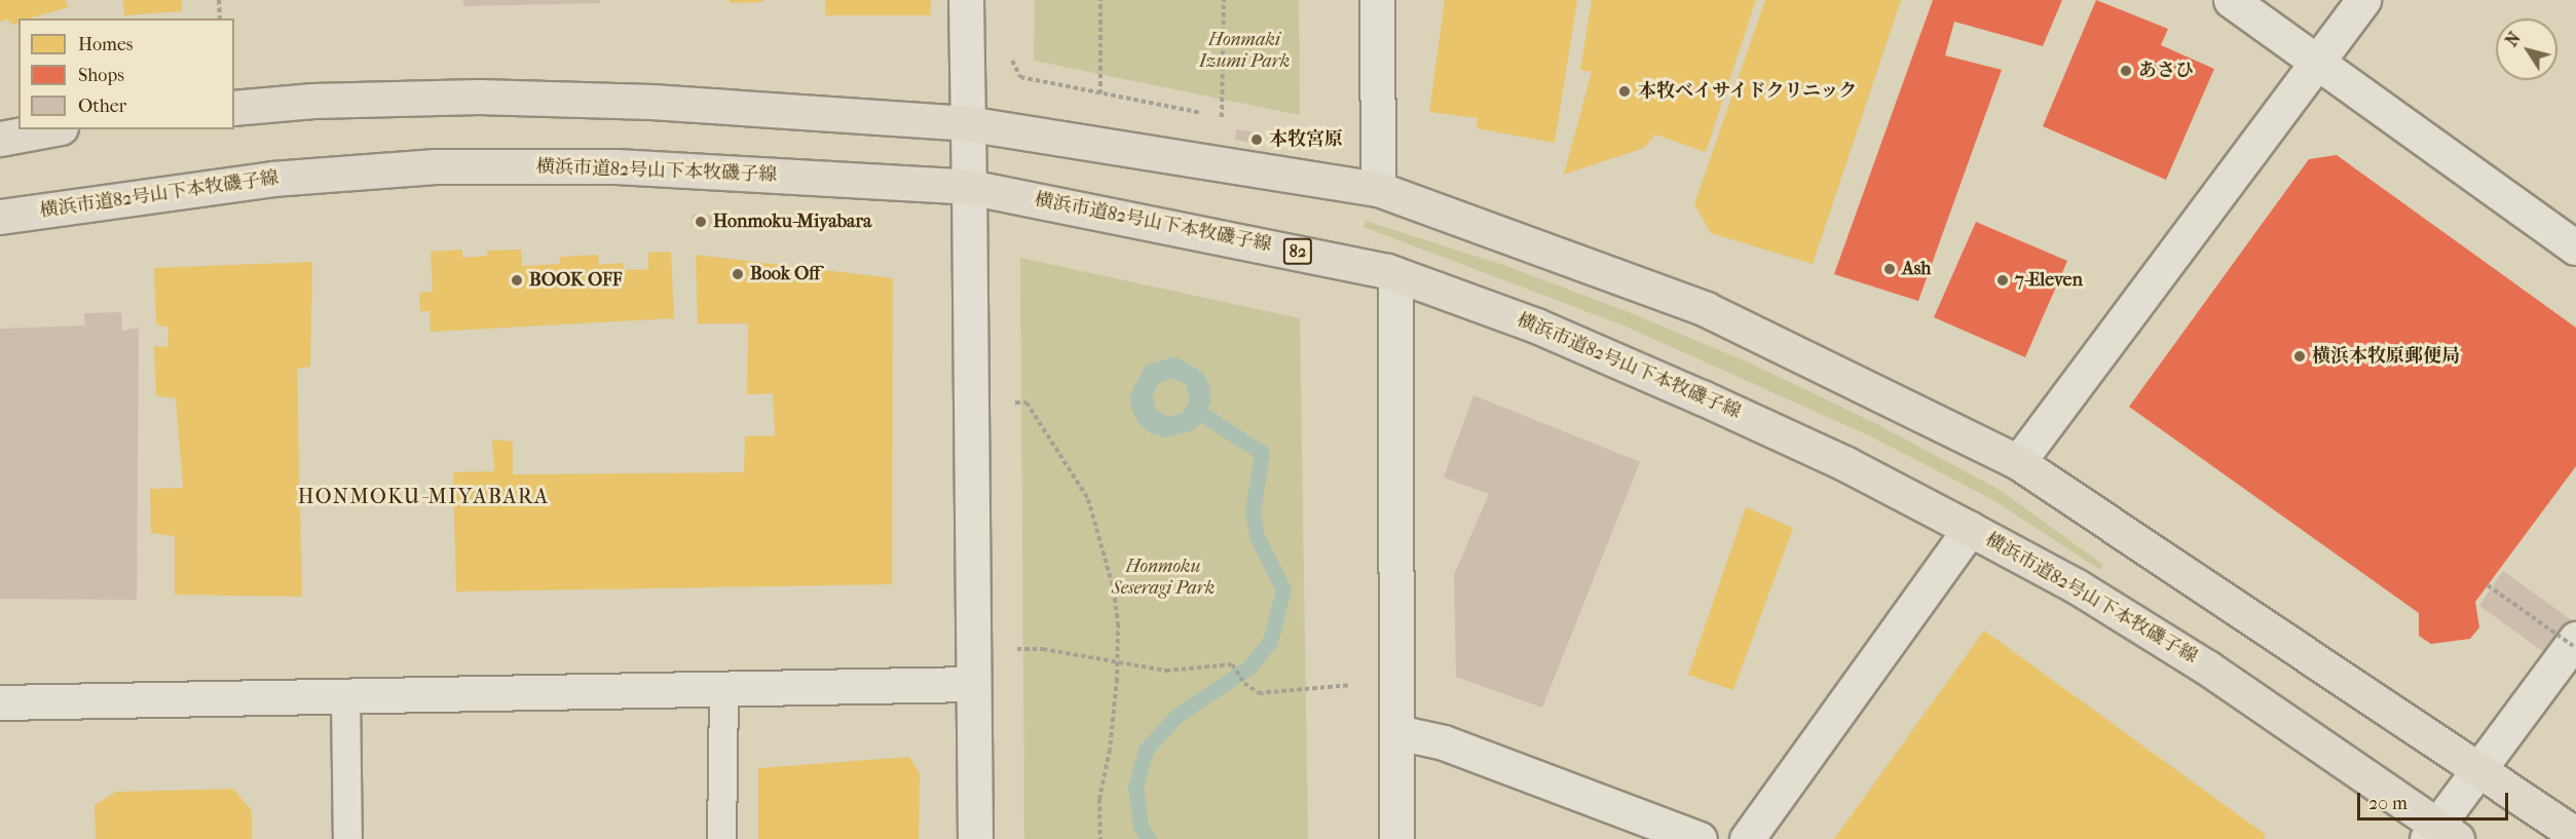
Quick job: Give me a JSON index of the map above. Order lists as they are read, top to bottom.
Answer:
{
  "streets": {
    "main road": ["横浜市道82号山下本牧磯子線", "82"]
  },
  "districts": ["HONMOKU-MIYABARA"],
  "parks": ["Honmaki Izumi Park", "Honmoku Seseragi Park"],
  "places": [
    "あさひ",
    "本牧ベイサイドクリニック",
    "本牧宮原",
    "Honmoku-Miyabara",
    "Ash",
    "Book Off",
    "BOOK OFF",
    "7-Eleven",
    "横浜本牧原郵便局"
  ],
  "legend": ["Homes", "Shops", "Other"],
  "scale_bar": "20 m",
  "north": "top left"
}
